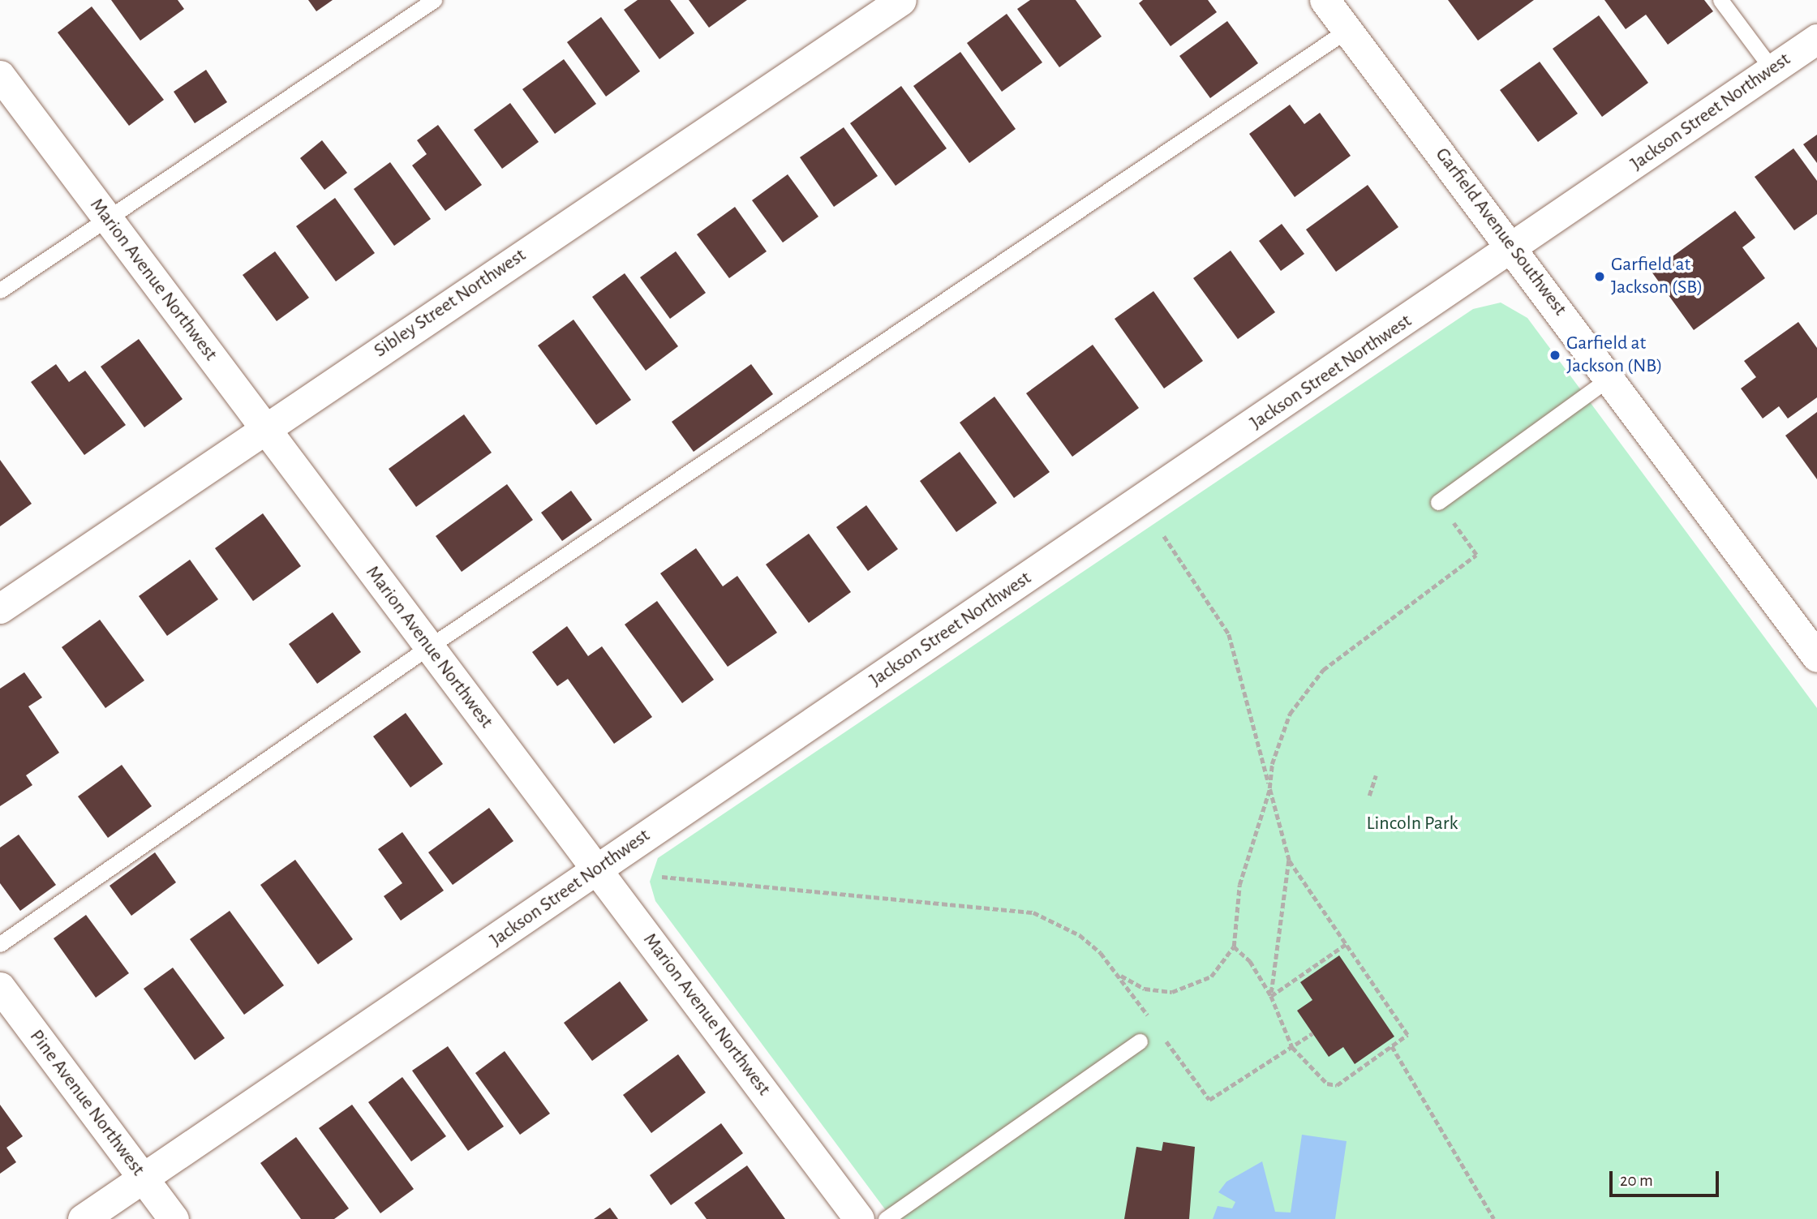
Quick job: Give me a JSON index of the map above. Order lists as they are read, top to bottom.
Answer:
{
  "streets": {
    "street": [
      "Jackson Street Northwest",
      "Garfield Avenue Southwest",
      "Marion Avenue Northwest",
      "Sibley Street Northwest",
      "Pine Avenue Northwest"
    ]
  },
  "crossings": [
    ["Jackson Street Northwest", "Garfield Avenue Southwest"],
    ["Jackson Street Northwest", "Marion Avenue Northwest"],
    ["Jackson Street Northwest", "Pine Avenue Northwest"],
    ["Marion Avenue Northwest", "Sibley Street Northwest"]
  ],
  "parks": ["Lincoln Park"],
  "places": ["Garfield at Jackson (SB)", "Garfield at Jackson (NB)"],
  "scale_bar": "20 m"
}
